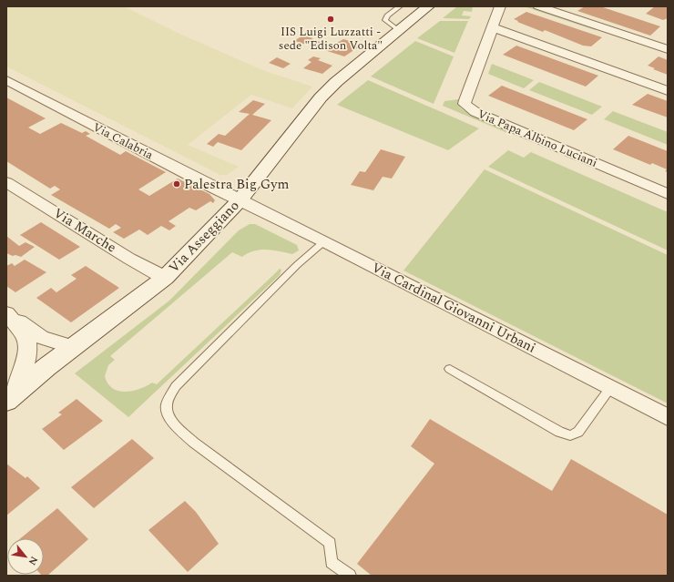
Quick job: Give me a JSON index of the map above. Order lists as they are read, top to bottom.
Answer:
{
  "streets": {
    "street": [
      "Via Papa Albino Luciani",
      "Via Calabria",
      "Via Marche",
      "Via Asseggiano",
      "Via Cardinal Giovanni Urbani"
    ]
  },
  "crossings": [
    ["Via Calabria", "Via Asseggiano"],
    ["Via Calabria", "Via Cardinal Giovanni Urbani"],
    ["Via Marche", "Via Asseggiano"],
    ["Via Asseggiano", "Via Cardinal Giovanni Urbani"]
  ],
  "places": ["IIS Luigi Luzzatti - sede \"Edison Volta\"", "Palestra Big Gym"],
  "north": "bottom right"
}
